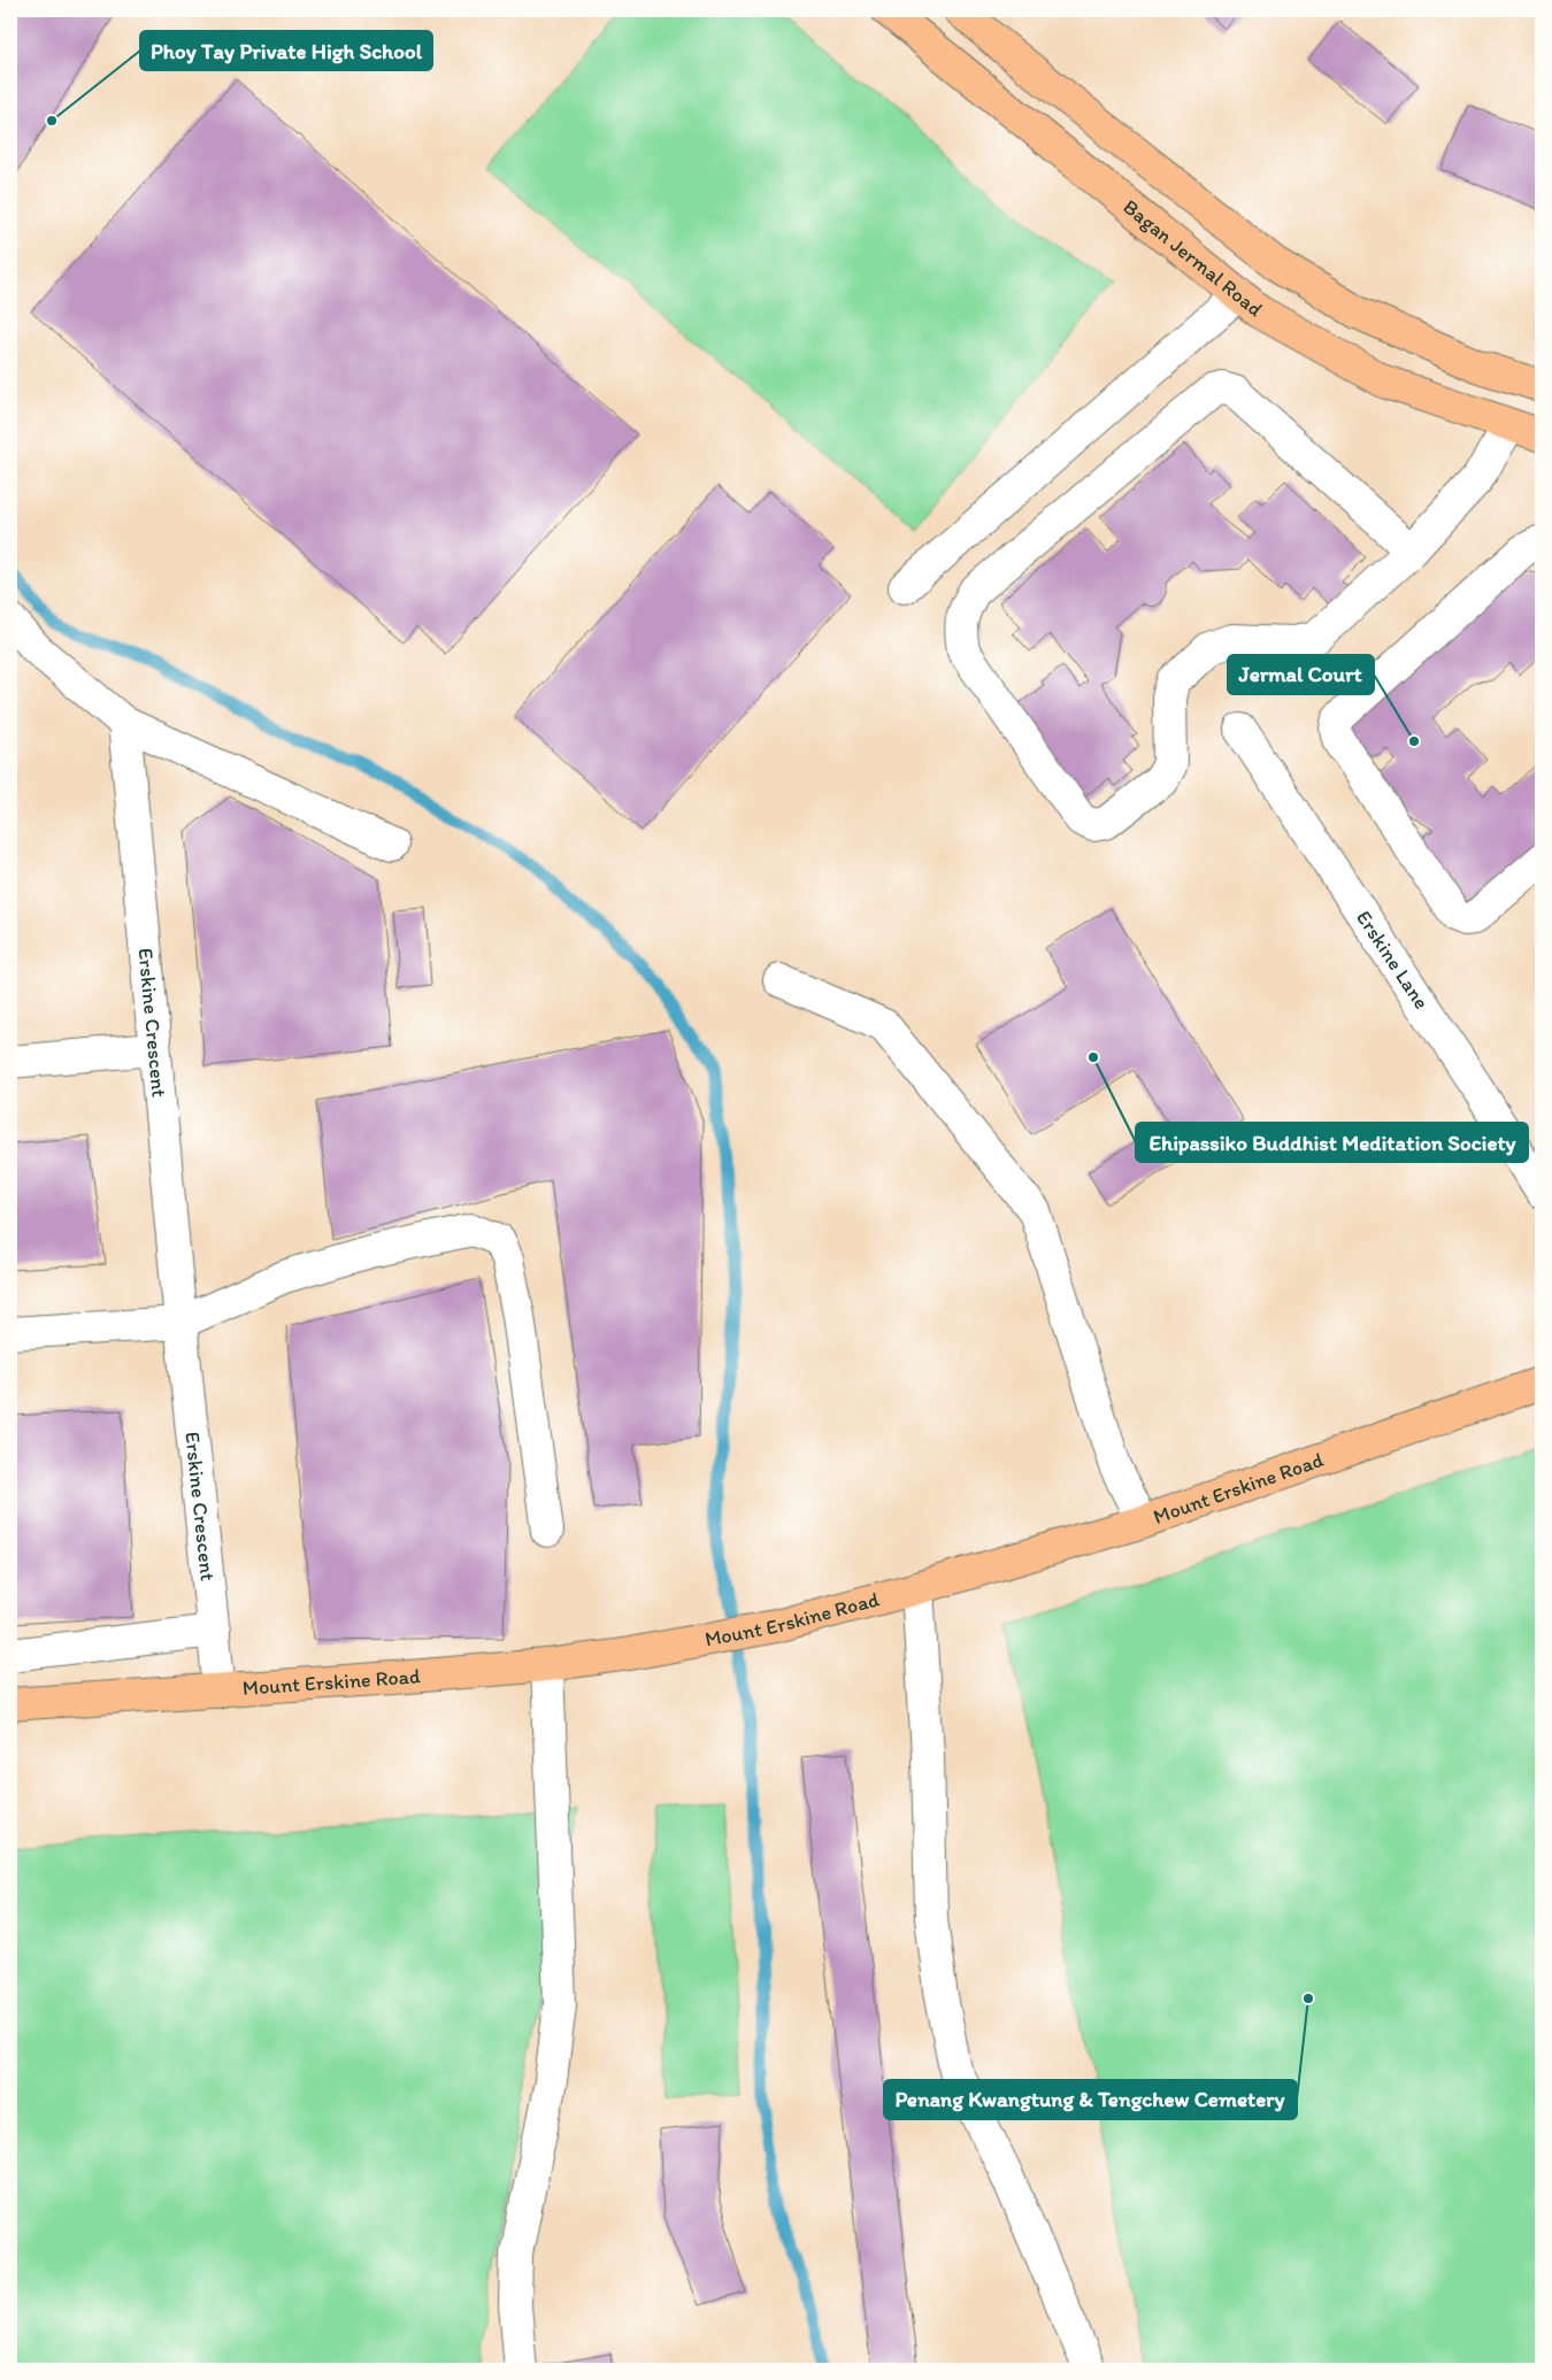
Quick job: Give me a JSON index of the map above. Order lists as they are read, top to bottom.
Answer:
{
  "streets": {
    "main road": ["Bagan Jermal Road", "Mount Erskine Road"],
    "street": ["Erskine Lane", "Erskine Crescent"]
  },
  "crossings": [
    ["Erskine Crescent", "Mount Erskine Road"]
  ],
  "places": [
    "Phoy Tay Private High School",
    "Jermal Court",
    "Ehipassiko Buddhist Meditation Society",
    "Penang Kwangtung & Tengchew Cemetery"
  ]
}
